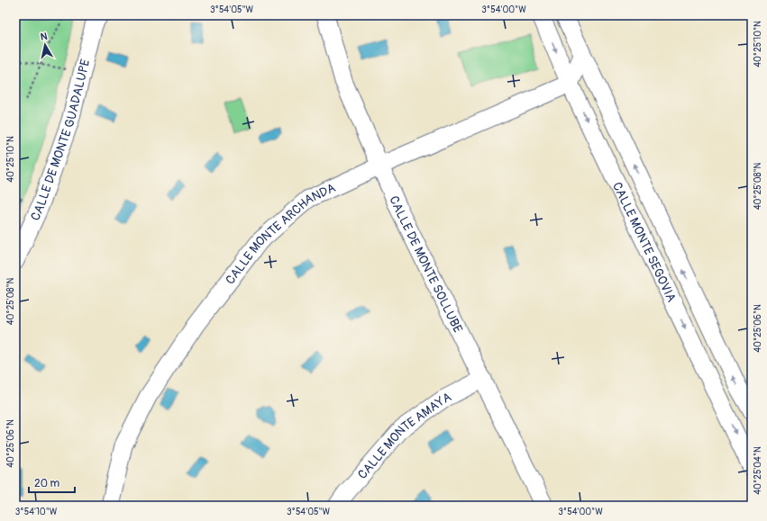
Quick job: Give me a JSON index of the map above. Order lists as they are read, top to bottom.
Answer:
{
  "streets": {
    "street": [
      "CALLE DE MONTE GUADALUPE",
      "CALLE MONTE ARCHANDA",
      "CALLE MONTE SEGOVIA",
      "CALLE DE MONTE SOLLUBE",
      "CALLE MONTE AMAYA"
    ]
  },
  "crossings": [
    ["CALLE MONTE ARCHANDA", "CALLE MONTE SEGOVIA"],
    ["CALLE MONTE ARCHANDA", "CALLE DE MONTE SOLLUBE"],
    ["CALLE DE MONTE SOLLUBE", "CALLE MONTE AMAYA"]
  ],
  "scale_bar": "20 m",
  "north": "top",
  "coordinates": [
    "3°54'05\"W",
    "3°54'00\"W",
    "40°25'10\"N",
    "40°25'08\"N",
    "40°25'06\"N",
    "40°25'04\"N",
    "3°54'10\"W"
  ]
}
